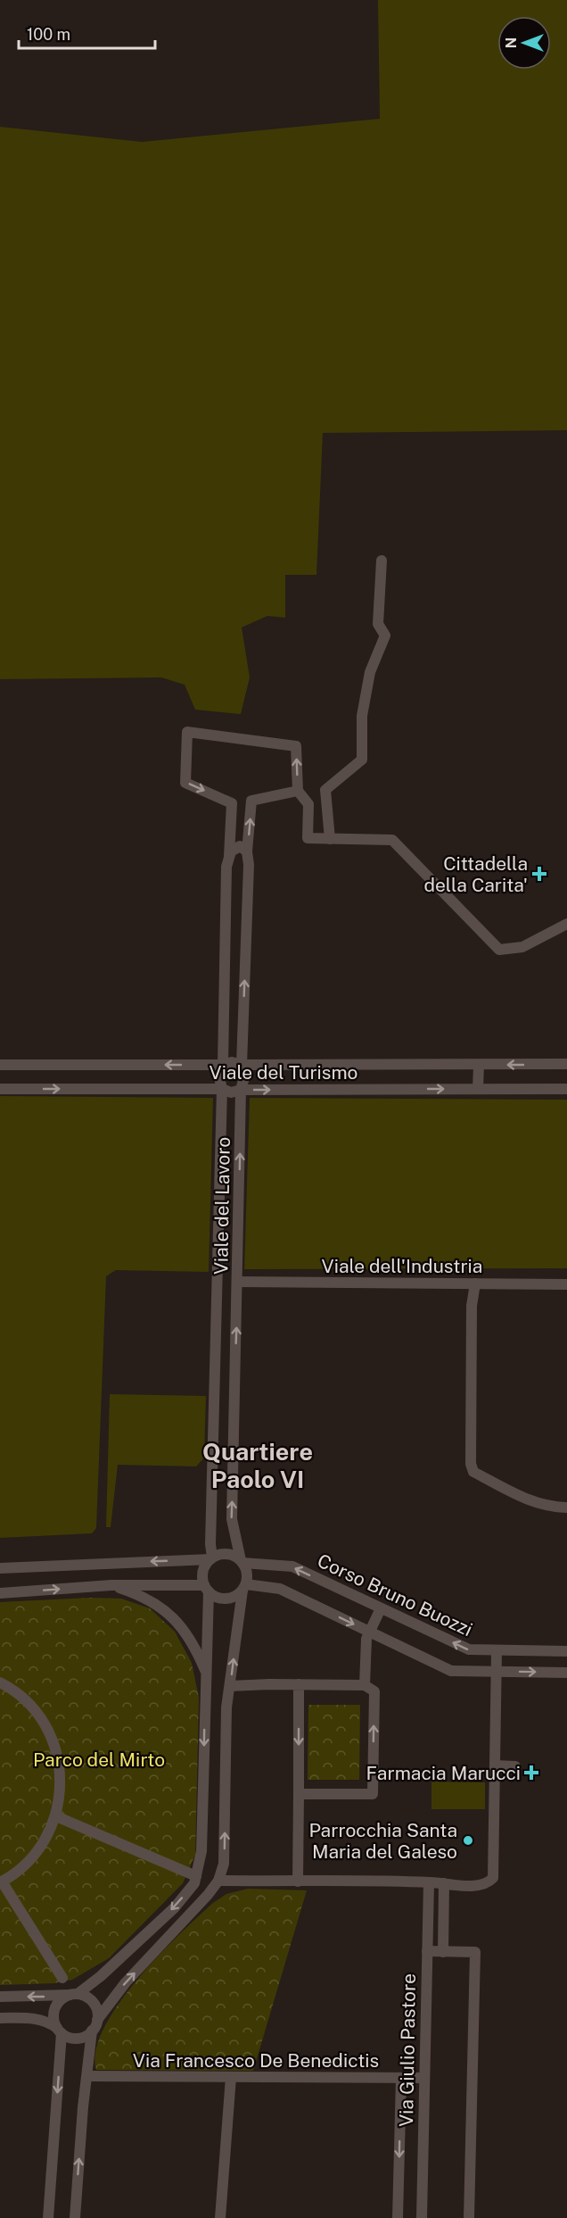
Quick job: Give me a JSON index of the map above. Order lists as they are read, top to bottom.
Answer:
{
  "streets": {
    "street": [
      "Viale del Turismo",
      "Viale del Lavoro",
      "Viale dell'Industria",
      "Corso Bruno Buozzi",
      "Via Giulio Pastore",
      "Via Francesco De Benedictis"
    ]
  },
  "crossings": [
    ["Viale del Turismo", "Viale del Lavoro"],
    ["Viale del Lavoro", "Viale dell'Industria"],
    ["Viale del Lavoro", "Corso Bruno Buozzi"],
    ["Via Giulio Pastore", "Via Francesco De Benedictis"]
  ],
  "districts": ["Quartiere Paolo VI"],
  "parks": ["Parco del Mirto"],
  "places": {
    "health": ["Cittadella della Carita'", "Farmacia Marucci"],
    "other": ["Parrocchia Santa Maria del Galeso"]
  },
  "scale_bar": "100 m",
  "north": "left"
}
